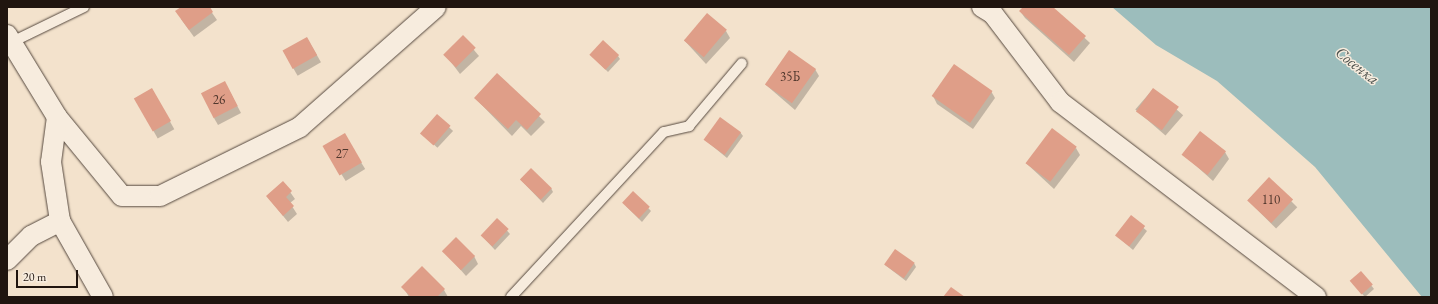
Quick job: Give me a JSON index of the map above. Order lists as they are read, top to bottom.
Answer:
{
  "water": ["Сосенка"],
  "house_numbers": [
    "35Б",
    "26",
    "27",
    "110"
  ],
  "scale_bar": "20 m"
}
